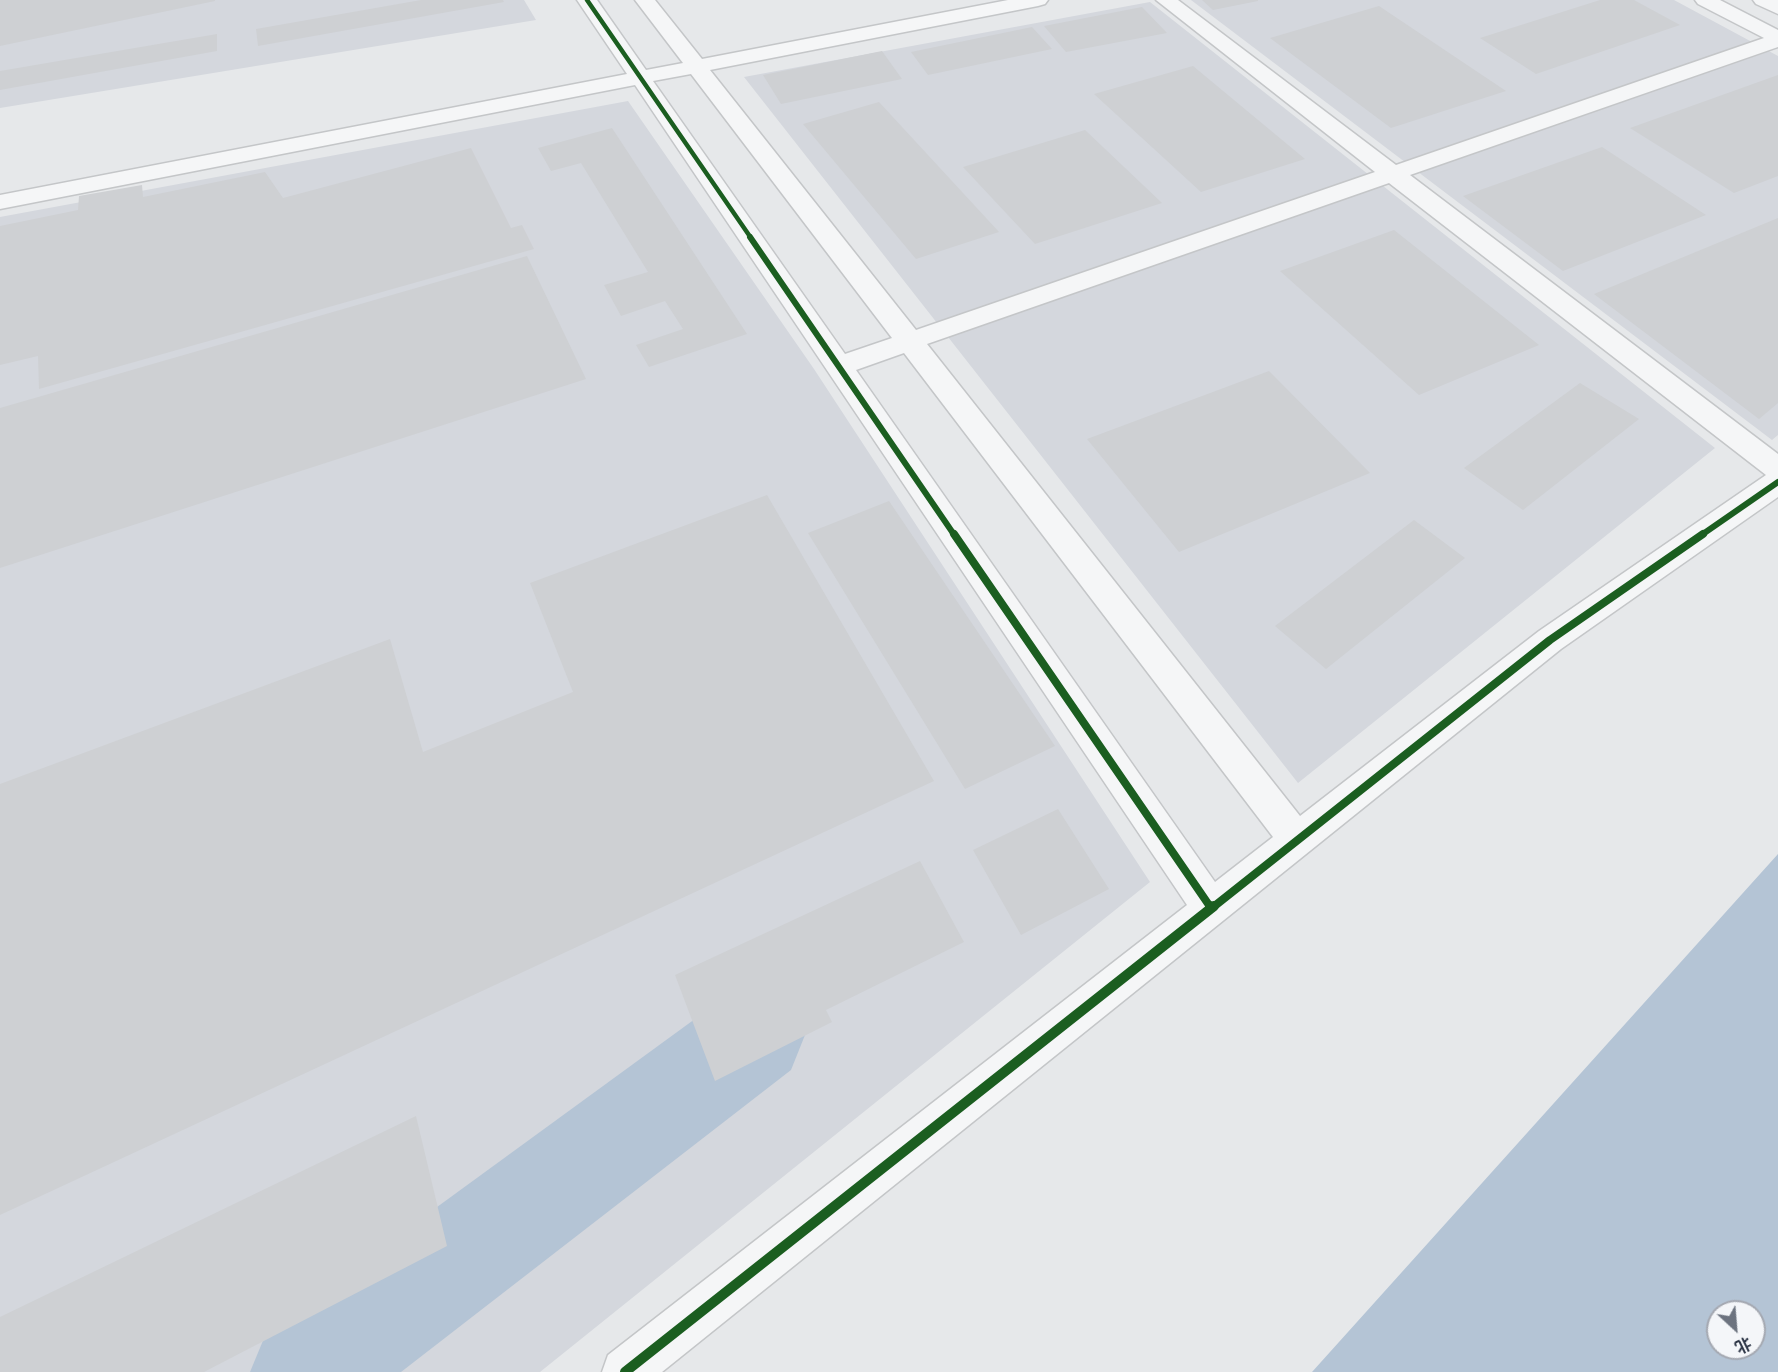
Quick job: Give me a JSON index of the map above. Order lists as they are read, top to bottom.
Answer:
{
  "north": "bottom right"
}
